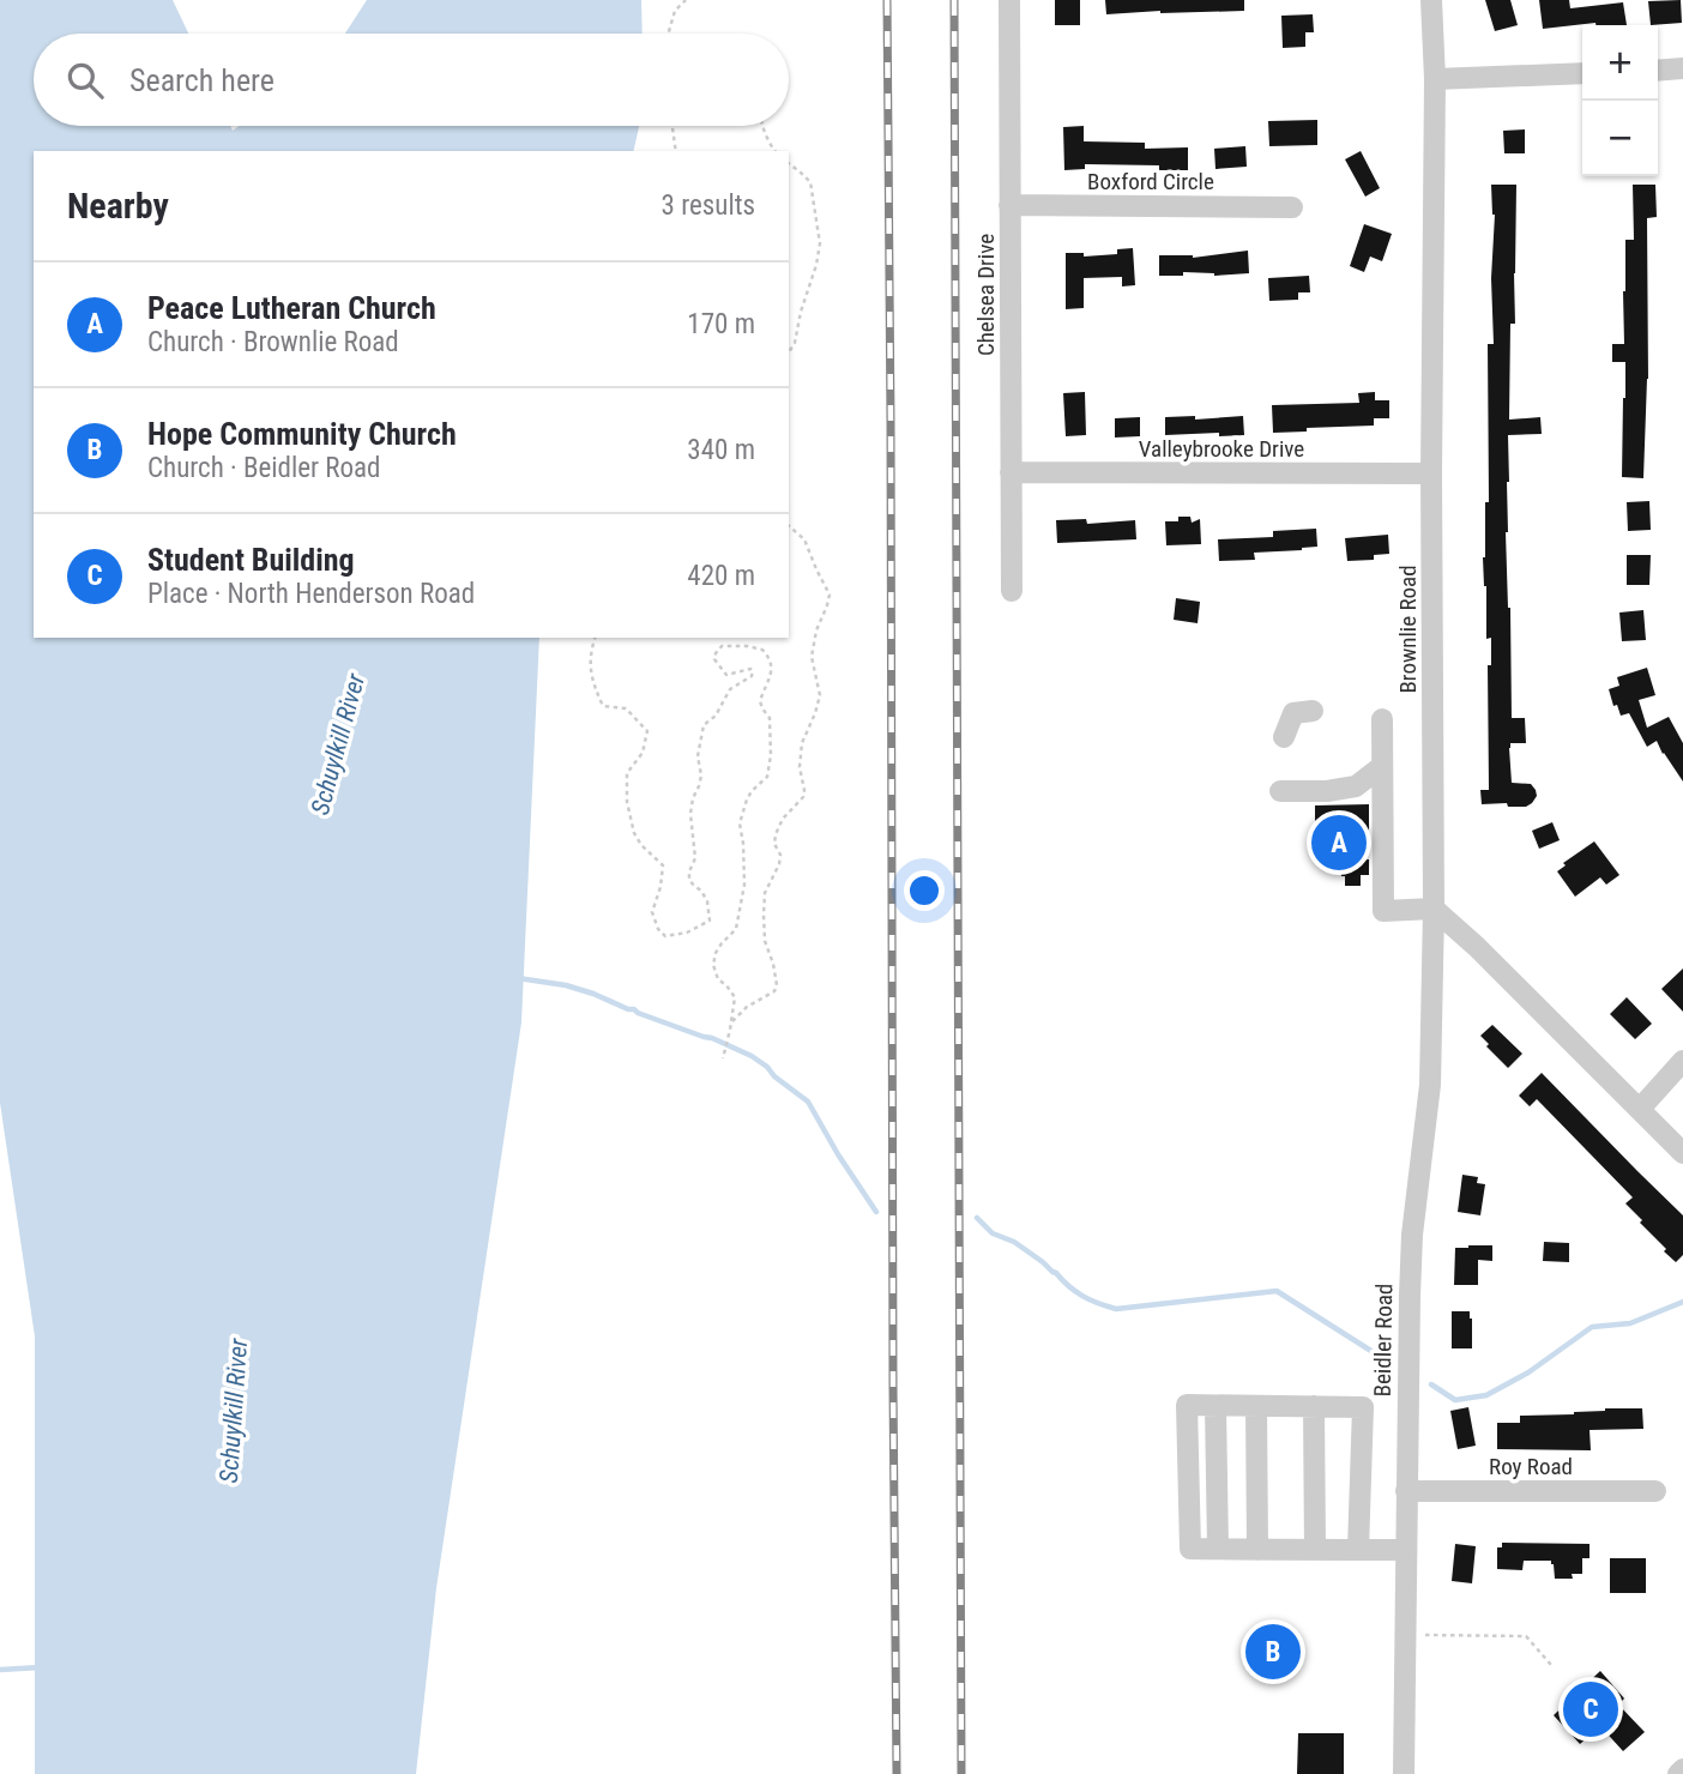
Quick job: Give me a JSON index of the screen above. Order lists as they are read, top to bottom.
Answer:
{
  "streets": {
    "street": [
      "Boxford Circle",
      "Chelsea Drive",
      "Valleybrooke Drive",
      "Brownlie Road",
      "Beidler Road",
      "Roy Road"
    ]
  },
  "crossings": [
    ["Boxford Circle", "Chelsea Drive"],
    ["Chelsea Drive", "Valleybrooke Drive"],
    ["Valleybrooke Drive", "Brownlie Road"],
    ["Brownlie Road", "Beidler Road"],
    ["Beidler Road", "Roy Road"]
  ],
  "water": ["Schuylkill River"],
  "page": {
    "map_buttons": ["+", "−"],
    "search": "Search here",
    "heading": ["Nearby", "3 results"],
    "list": [
      {
        "mark": "A",
        "name": "Peace Lutheran Church",
        "note": "Church · Brownlie Road",
        "value": "170 m"
      },
      {
        "mark": "B",
        "name": "Hope Community Church",
        "note": "Church · Beidler Road",
        "value": "340 m"
      },
      {
        "mark": "C",
        "name": "Student Building",
        "note": "Place · North Henderson Road",
        "value": "420 m"
      }
    ],
    "pins": ["A", "B", "C"]
  }
}
